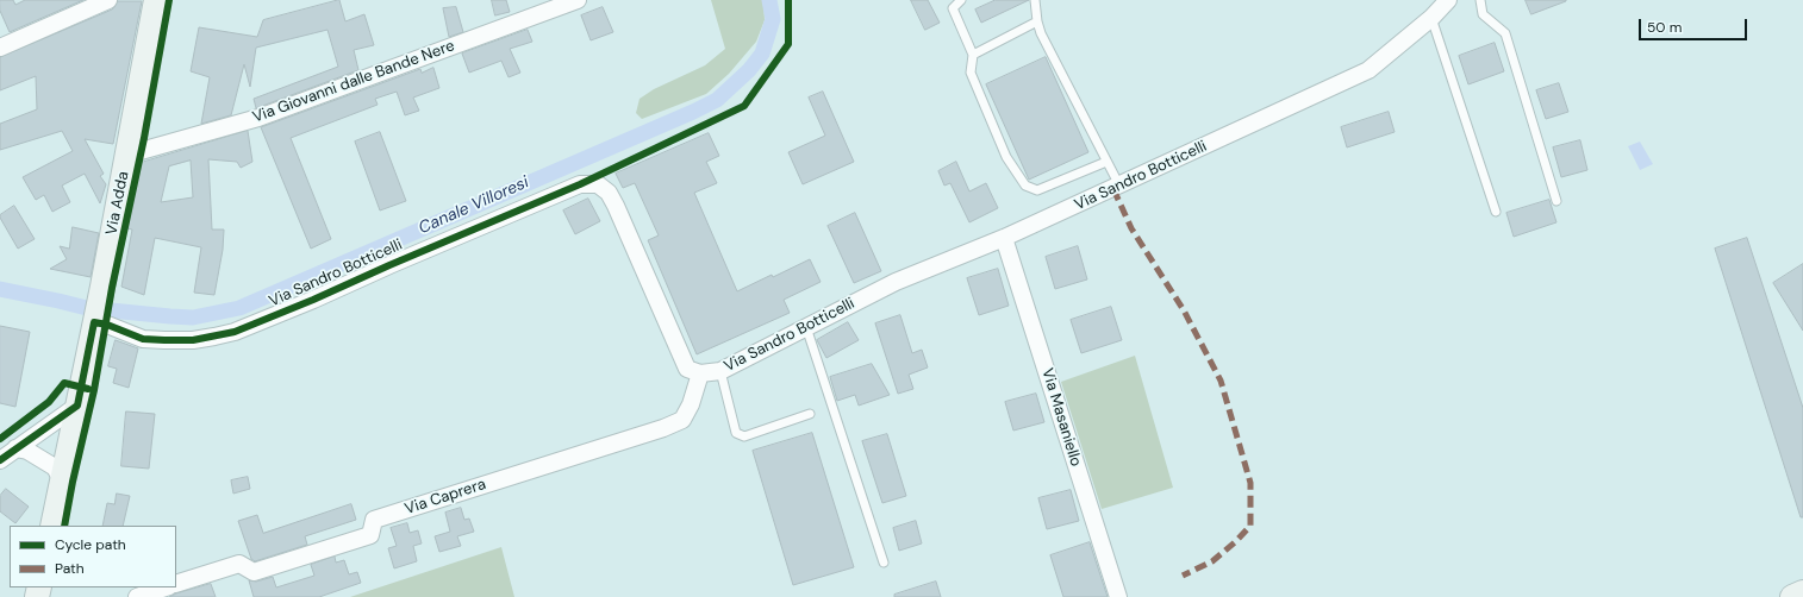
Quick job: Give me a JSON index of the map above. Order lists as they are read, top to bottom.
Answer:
{
  "streets": {
    "main road": ["Via Adda"],
    "street": [
      "Via Giovanni dalle Bande Nere",
      "Via Sandro Botticelli",
      "Via Masaniello",
      "Via Caprera"
    ]
  },
  "crossings": [
    ["Via Giovanni dalle Bande Nere", "Via Adda"],
    ["Via Sandro Botticelli", "Via Adda"],
    ["Via Sandro Botticelli", "Via Masaniello"],
    ["Via Sandro Botticelli", "Via Caprera"]
  ],
  "water": ["Canale Villoresi"],
  "legend": ["Cycle path", "Path"],
  "scale_bar": "50 m"
}
